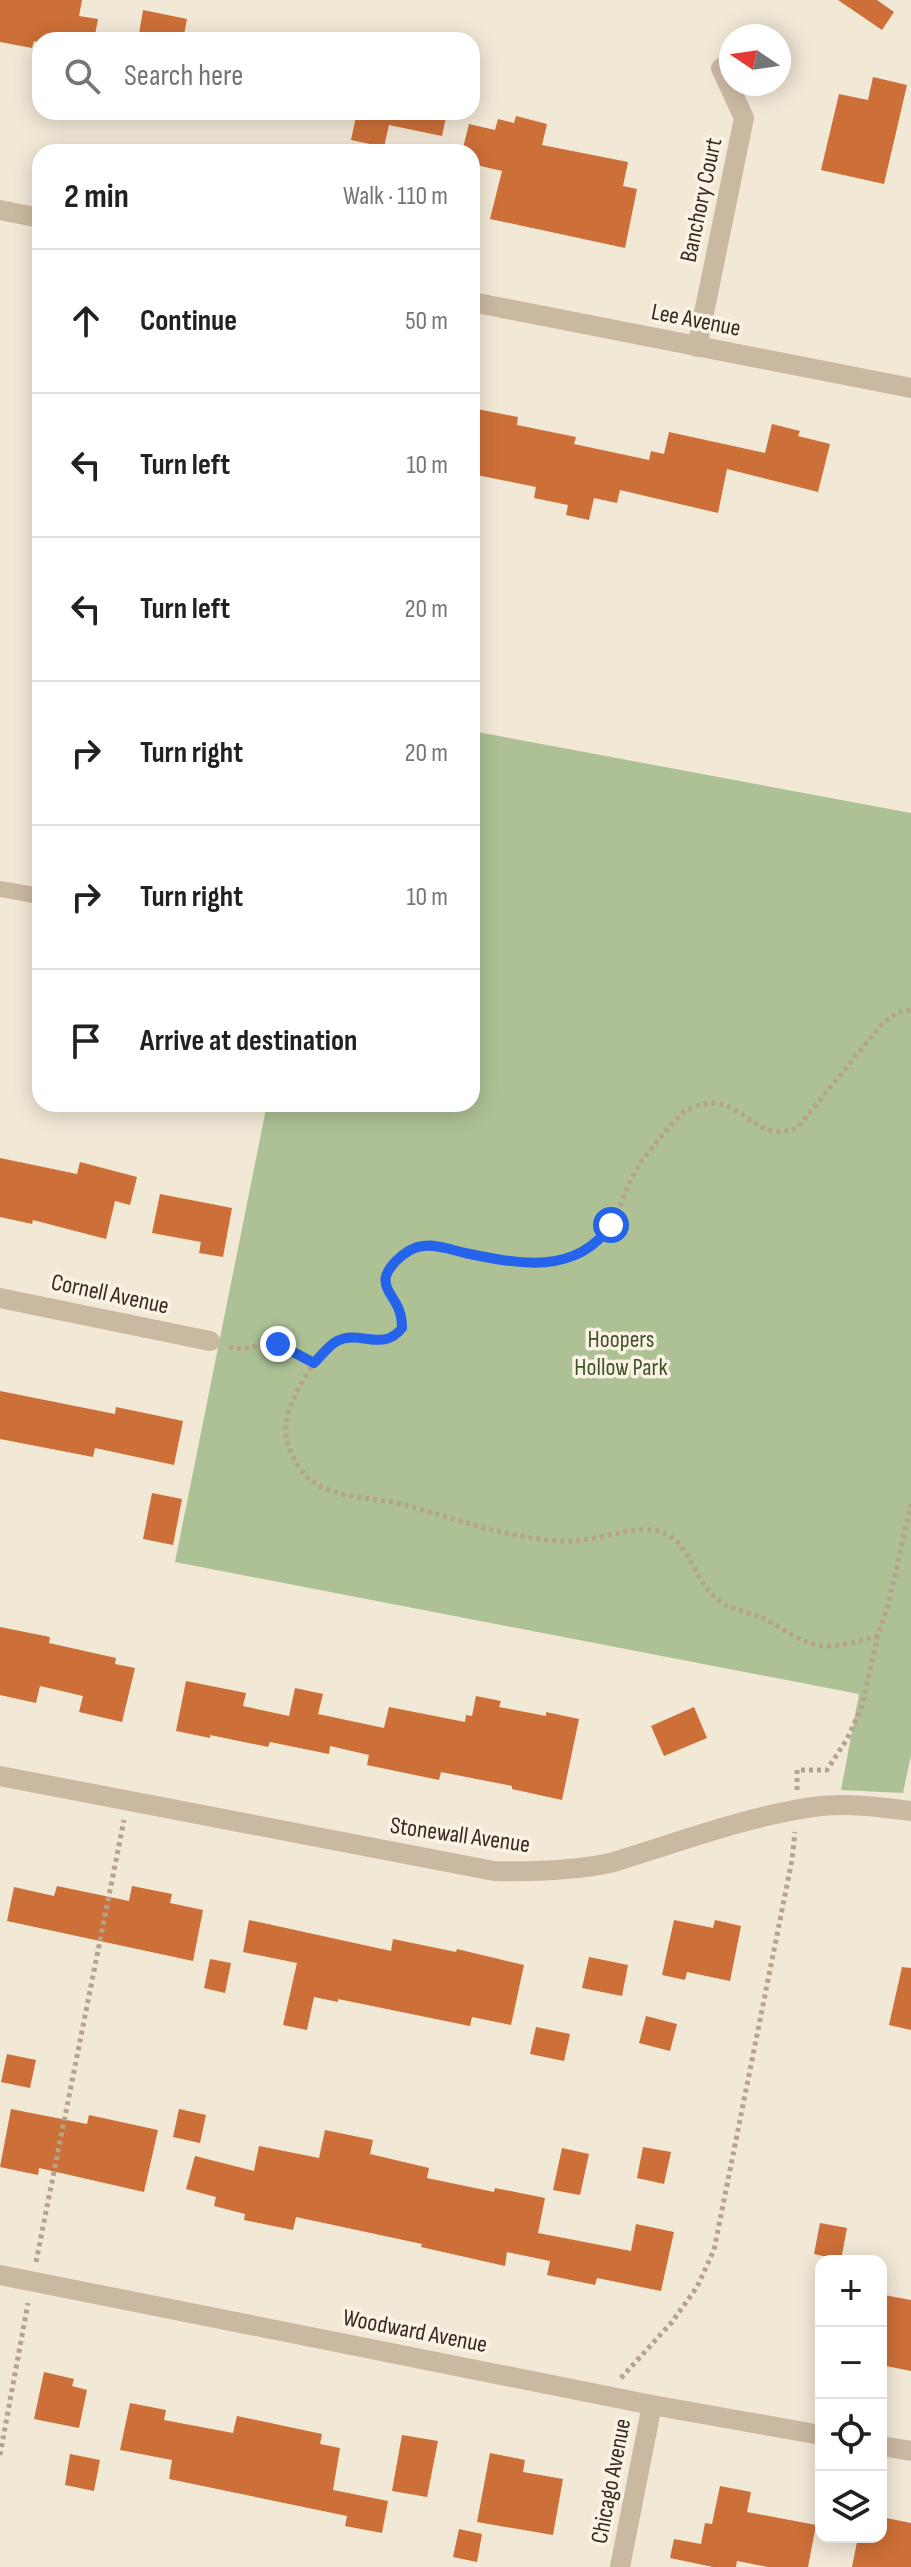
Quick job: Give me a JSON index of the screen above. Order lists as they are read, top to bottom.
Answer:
{
  "streets": {
    "street": [
      "Banchory Court",
      "Lee Avenue",
      "Cornell Avenue",
      "Stonewall Avenue",
      "Woodward Avenue",
      "Chicago Avenue"
    ]
  },
  "crossings": [
    ["Banchory Court", "Lee Avenue"],
    ["Woodward Avenue", "Chicago Avenue"]
  ],
  "parks": ["Hoopers Hollow Park"],
  "north": "left",
  "page": {
    "search": "Search here",
    "heading": ["2 min", "Walk · 110 m"],
    "list": [
      ["Continue", "50 m"],
      ["Turn left", "10 m"],
      ["Turn left", "20 m"],
      ["Turn right", "20 m"],
      ["Turn right", "10 m"],
      "Arrive at destination"
    ],
    "map_buttons": ["+", "−"]
  }
}
